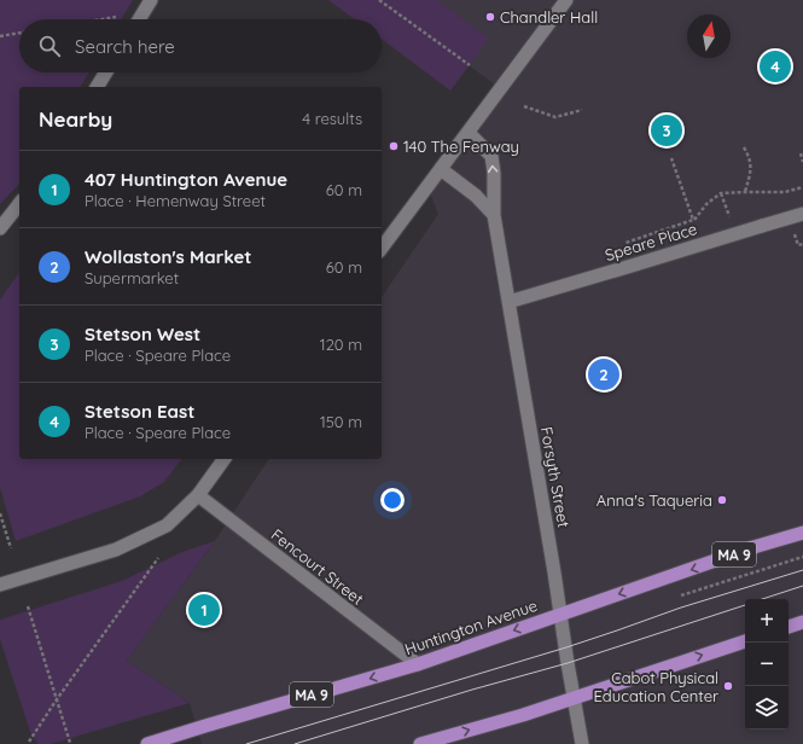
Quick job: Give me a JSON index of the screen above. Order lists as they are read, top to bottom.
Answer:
{
  "streets": {
    "main road": ["MA 9", "Huntington Avenue"],
    "street": ["Speare Place", "Forsyth Street", "Fencourt Street"]
  },
  "crossings": [
    ["Speare Place", "Forsyth Street"],
    ["Forsyth Street", "Huntington Avenue"],
    ["Fencourt Street", "Huntington Avenue"]
  ],
  "places": [
    "Chandler Hall",
    "140 The Fenway",
    "Anna's Taqueria",
    "Cabot Physical Education Center"
  ],
  "north": "top",
  "page": {
    "search": "Search here",
    "pins": [
      "4",
      "3",
      "2",
      "1"
    ],
    "heading": ["Nearby", "4 results"],
    "list": [
      {
        "mark": "1",
        "name": "407 Huntington Avenue",
        "note": "Place · Hemenway Street",
        "value": "60 m"
      },
      {
        "mark": "2",
        "name": "Wollaston's Market",
        "note": "Supermarket",
        "value": "60 m"
      },
      {
        "mark": "3",
        "name": "Stetson West",
        "note": "Place · Speare Place",
        "value": "120 m"
      },
      {
        "mark": "4",
        "name": "Stetson East",
        "note": "Place · Speare Place",
        "value": "150 m"
      }
    ],
    "map_buttons": ["+", "−"]
  }
}
